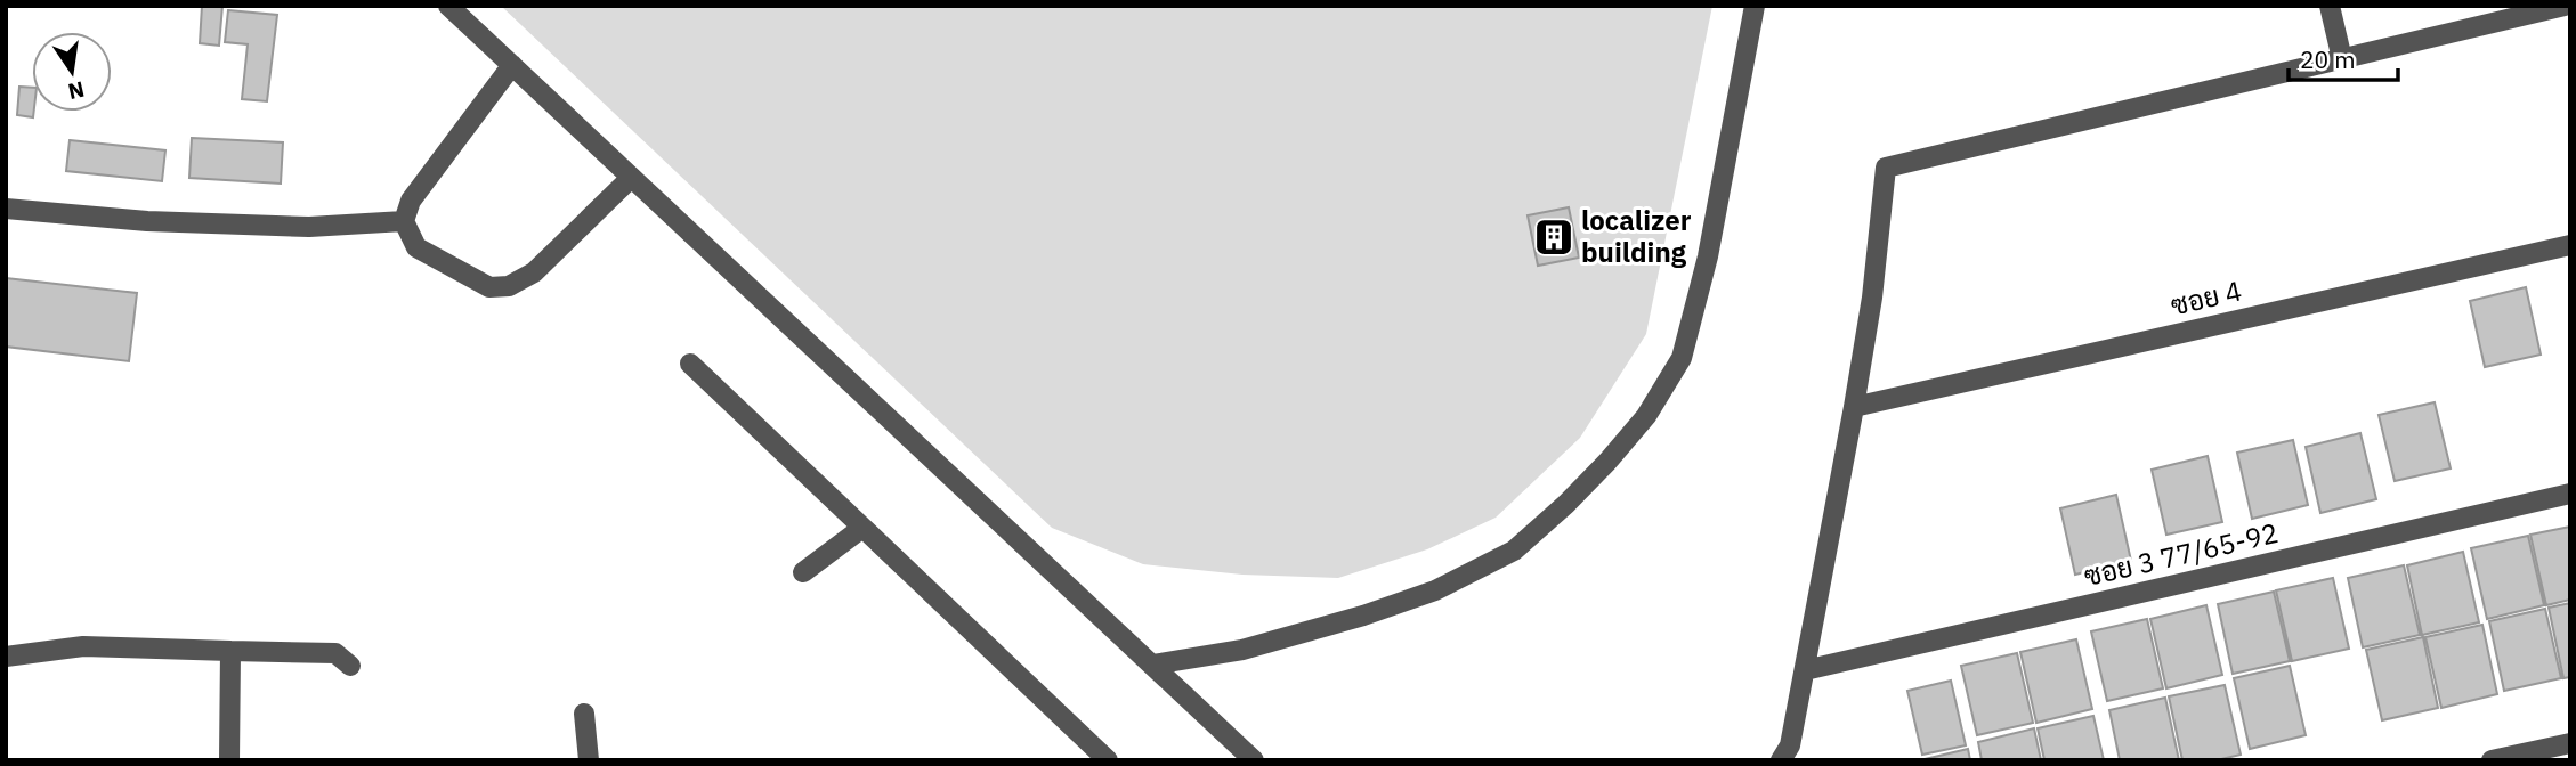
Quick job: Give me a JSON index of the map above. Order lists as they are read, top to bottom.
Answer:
{
  "streets": {
    "street": ["ซอย 4", "ซอย 3 77/65-92"]
  },
  "places": {
    "building": ["localizer building"]
  },
  "scale_bar": "20 m",
  "north": "bottom"
}
